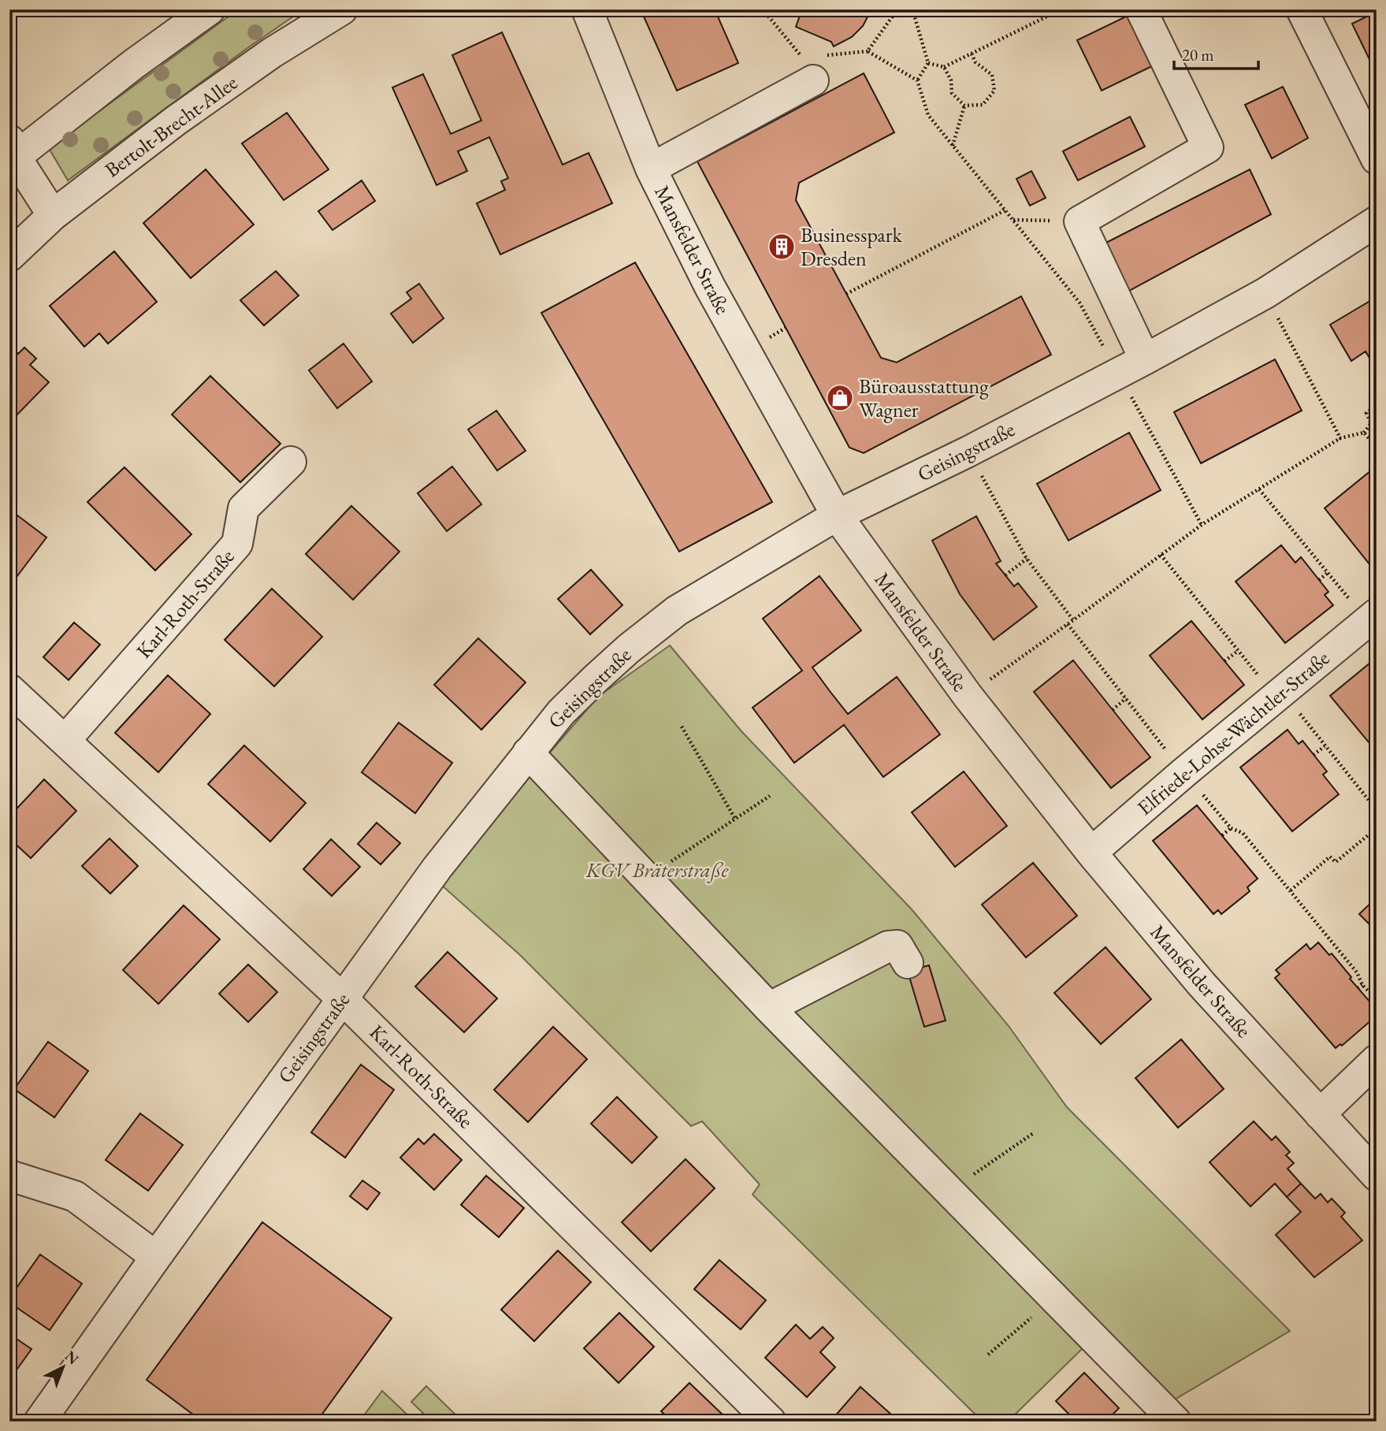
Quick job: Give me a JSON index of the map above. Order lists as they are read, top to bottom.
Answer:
{
  "streets": {
    "street": [
      "Bertolt-Brecht-Allee",
      "Mansfelder Straße",
      "Geisingstraße",
      "Karl-Roth-Straße",
      "Elfriede-Lohse-Wächtler-Straße"
    ]
  },
  "crossings": [
    ["Mansfelder Straße", "Geisingstraße"],
    ["Mansfelder Straße", "Elfriede-Lohse-Wächtler-Straße"],
    ["Geisingstraße", "Karl-Roth-Straße"]
  ],
  "parks": ["KGV Bräterstraße"],
  "places": {
    "building": ["Businesspark Dresden"],
    "shop": ["Büroausstattung Wagner"]
  },
  "scale_bar": "20 m",
  "north": "top right"
}
